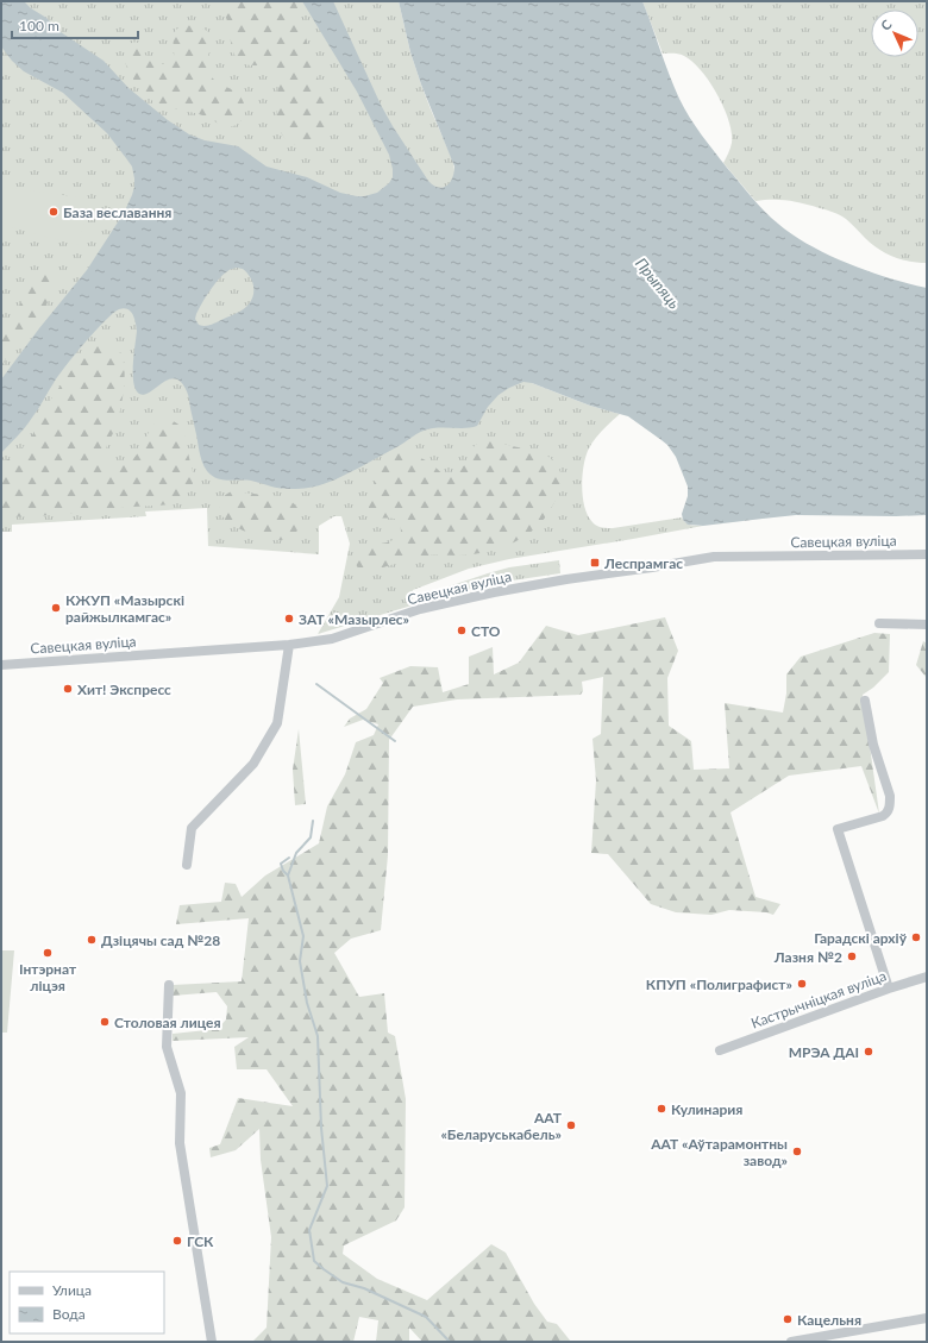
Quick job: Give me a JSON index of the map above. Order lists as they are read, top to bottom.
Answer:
{
  "streets": {
    "street": ["Савецкая вуліца", "Кастрычніцкая вуліца"]
  },
  "water": ["Прыпяць"],
  "places": {
    "other": [
      "База веславання",
      "КЖУП «Мазырскі райжылкамгас»",
      "ЗАТ «Мазырлес»",
      "СТО",
      "Хит! Экспресс",
      "Гарадскі архіў",
      "Дзіцячы сад №28",
      "Інтэрнат ліцэя",
      "Лазня №2",
      "КПУП «Полиграфист»",
      "Столовая лицея",
      "МРЭА ДАІ",
      "Кулинария",
      "ААТ «Беларуськабель»",
      "ААТ «Аўтарамонтны завод»",
      "ГСК",
      "Кацельня"
    ],
    "transit": ["Леспрамгас"]
  },
  "legend": ["Улица", "Вода"],
  "scale_bar": "100 m",
  "north": "top left"
}
